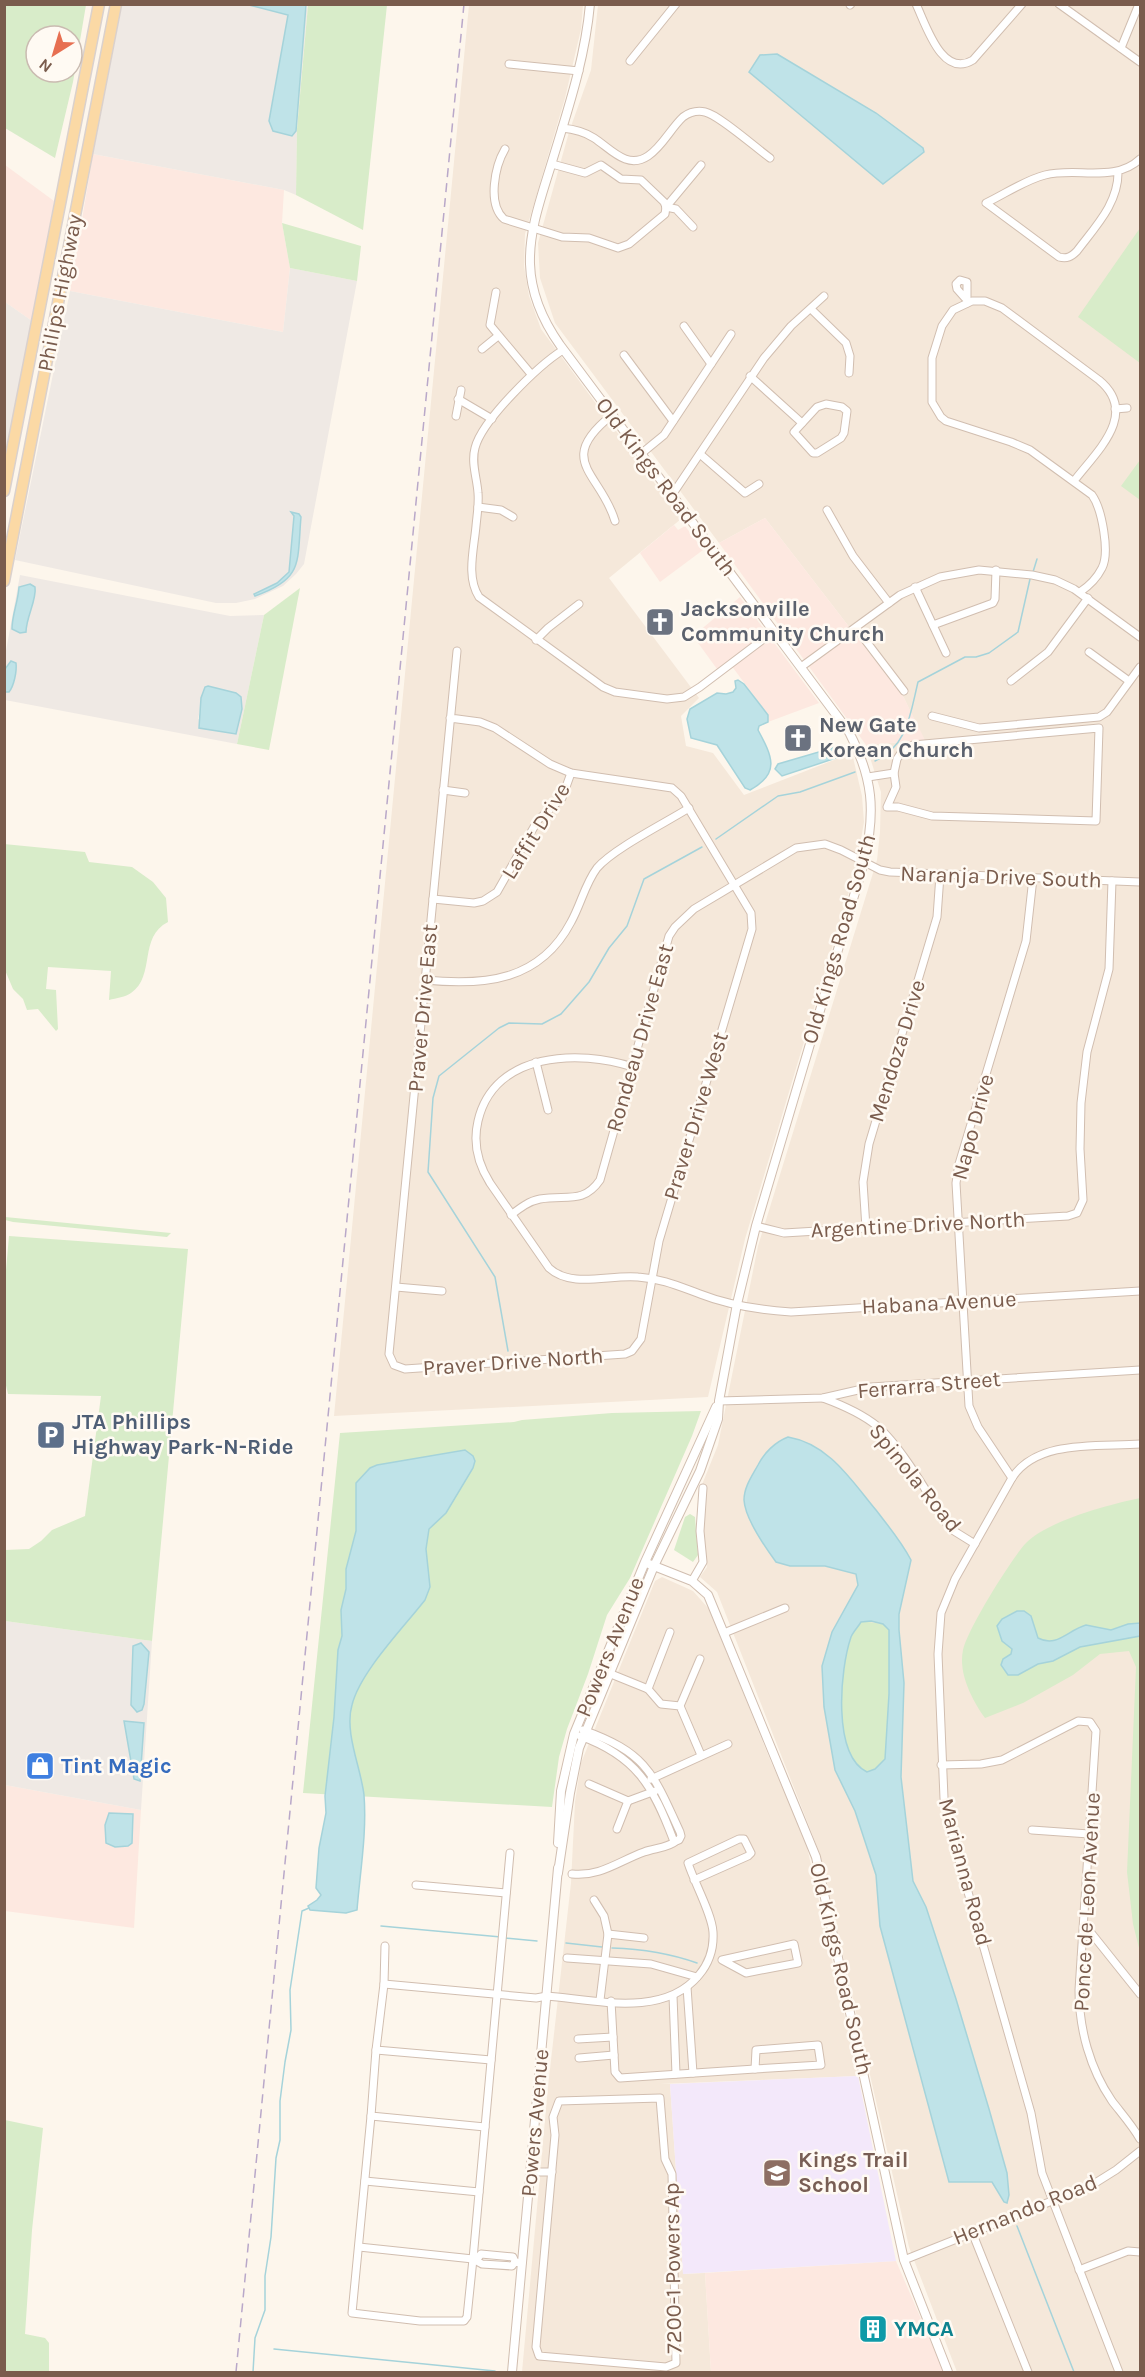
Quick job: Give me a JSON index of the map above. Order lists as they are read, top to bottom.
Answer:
{
  "streets": {
    "main road": ["Philips Highway"],
    "street": [
      "Old Kings Road South",
      "Laffit Drive",
      "Naranja Drive South",
      "Praver Drive East",
      "Rondeau Drive East",
      "Mendoza Drive",
      "Praver Drive West",
      "Napo Drive",
      "Argentine Drive North",
      "Habana Avenue",
      "Praver Drive North",
      "Ferrarra Street",
      "Spinola Road",
      "Powers Avenue",
      "Marianna Road",
      "Ponce de Leon Avenue",
      "Hernando Road",
      "7200-1 Powers Ap"
    ]
  },
  "crossings": [
    ["Old Kings Road South", "Naranja Drive South"],
    ["Old Kings Road South", "Argentine Drive North"],
    ["Old Kings Road South", "Habana Avenue"],
    ["Old Kings Road South", "Ferrarra Street"],
    ["Old Kings Road South", "Powers Avenue"],
    ["Old Kings Road South", "Hernando Road"],
    ["Laffit Drive", "Praver Drive East"],
    ["Laffit Drive", "Praver Drive West"],
    ["Naranja Drive South", "Rondeau Drive East"],
    ["Naranja Drive South", "Mendoza Drive"],
    ["Naranja Drive South", "Praver Drive West"],
    ["Naranja Drive South", "Napo Drive"],
    ["Naranja Drive South", "Argentine Drive North"],
    ["Praver Drive East", "Praver Drive West"],
    ["Praver Drive East", "Praver Drive North"],
    ["Rondeau Drive East", "Praver Drive West"],
    ["Rondeau Drive East", "Habana Avenue"],
    ["Mendoza Drive", "Argentine Drive North"],
    ["Praver Drive West", "Habana Avenue"],
    ["Praver Drive West", "Praver Drive North"],
    ["Napo Drive", "Argentine Drive North"],
    ["Napo Drive", "Habana Avenue"],
    ["Napo Drive", "Ferrarra Street"],
    ["Ferrarra Street", "Spinola Road"],
    ["Spinola Road", "Marianna Road"],
    ["Marianna Road", "Ponce de Leon Avenue"],
    ["Marianna Road", "Hernando Road"]
  ],
  "places": {
    "church": ["Jacksonville Community Church", "New Gate Korean Church"],
    "parking": ["JTA Phillips Highway Park-N-Ride"],
    "shop": ["Tint Magic"],
    "school or university": ["Kings Trail School"],
    "building": ["YMCA"]
  },
  "north": "bottom left"
}
